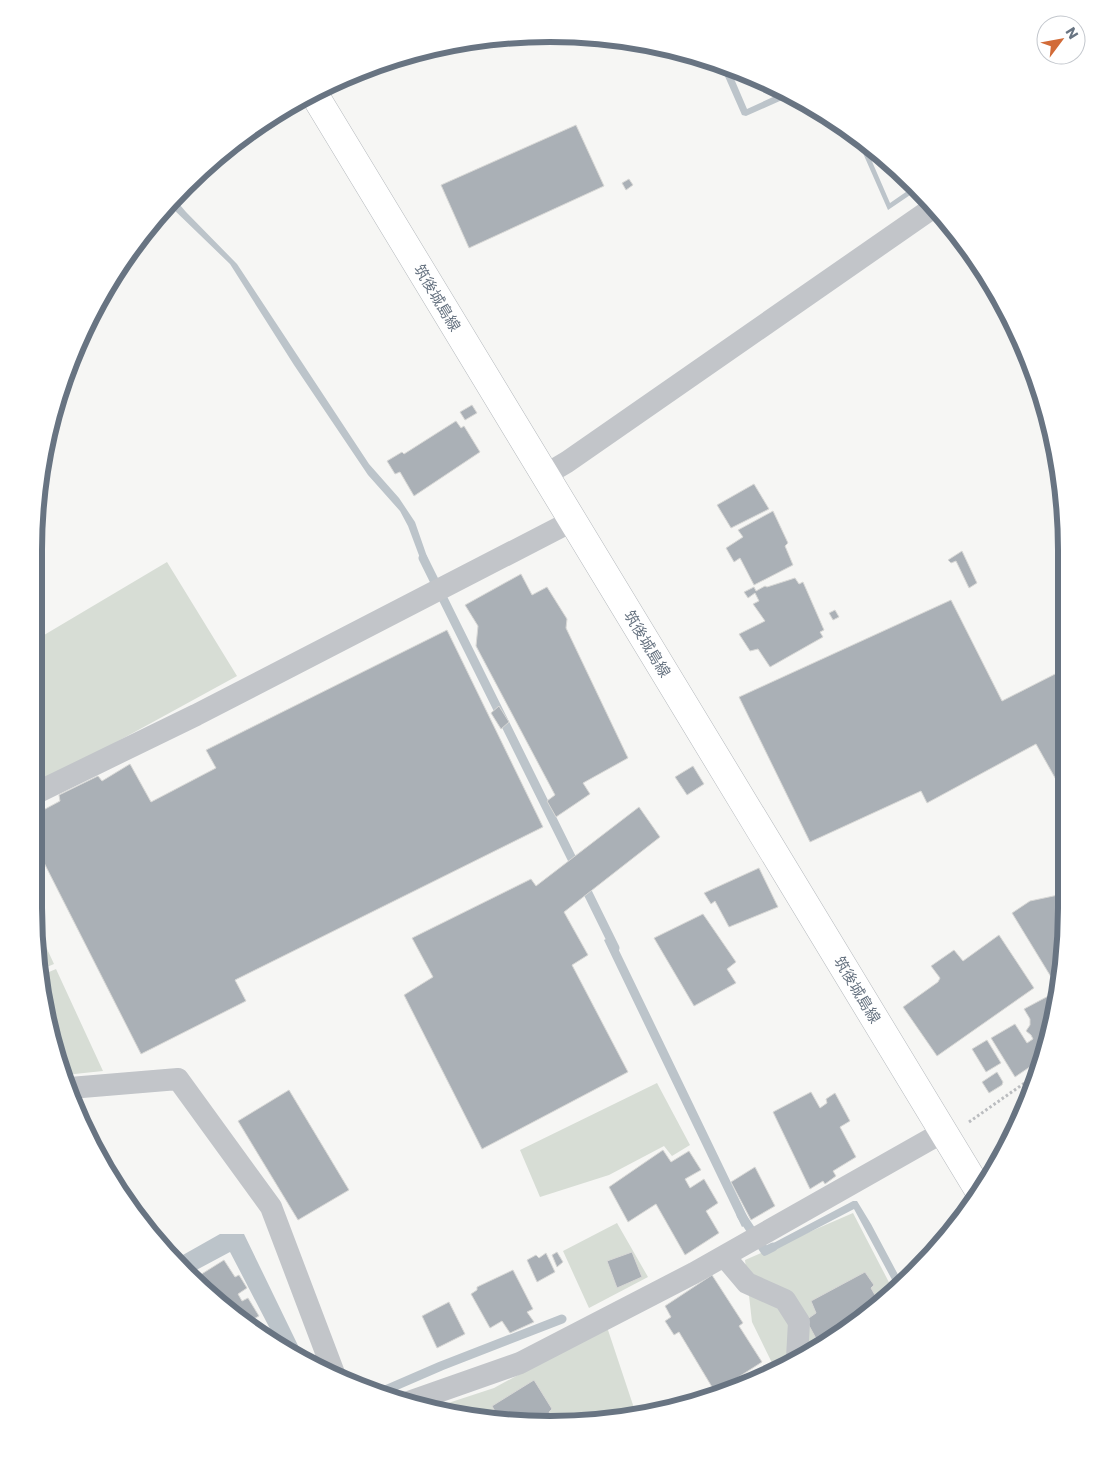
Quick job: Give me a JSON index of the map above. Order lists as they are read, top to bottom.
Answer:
{
  "streets": {
    "main road": ["筑後城島線"]
  },
  "north": "top right"
}
